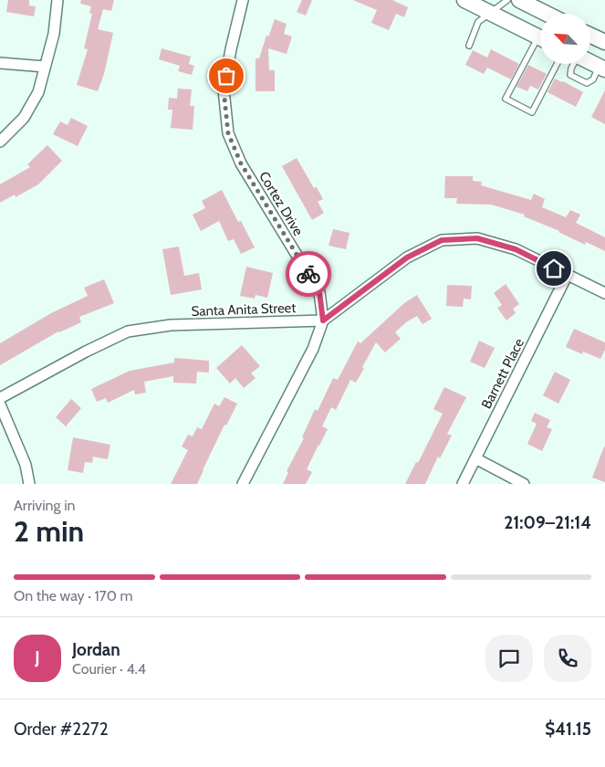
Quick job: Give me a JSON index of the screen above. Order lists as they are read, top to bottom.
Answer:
{
  "streets": {
    "street": ["Cortez Drive", "Santa Anita Street", "Barnett Place"]
  },
  "crossings": [
    ["Cortez Drive", "Santa Anita Street"]
  ],
  "north": "top left",
  "page": {
    "heading": ["2 min", "Arriving in", "21:09–21:14"],
    "panel": [
      "Jordan",
      "Courier · 4.4",
      "Order #2272",
      "$41.15"
    ],
    "bar": "On the way · 170 m",
    "round": "J"
  }
}
